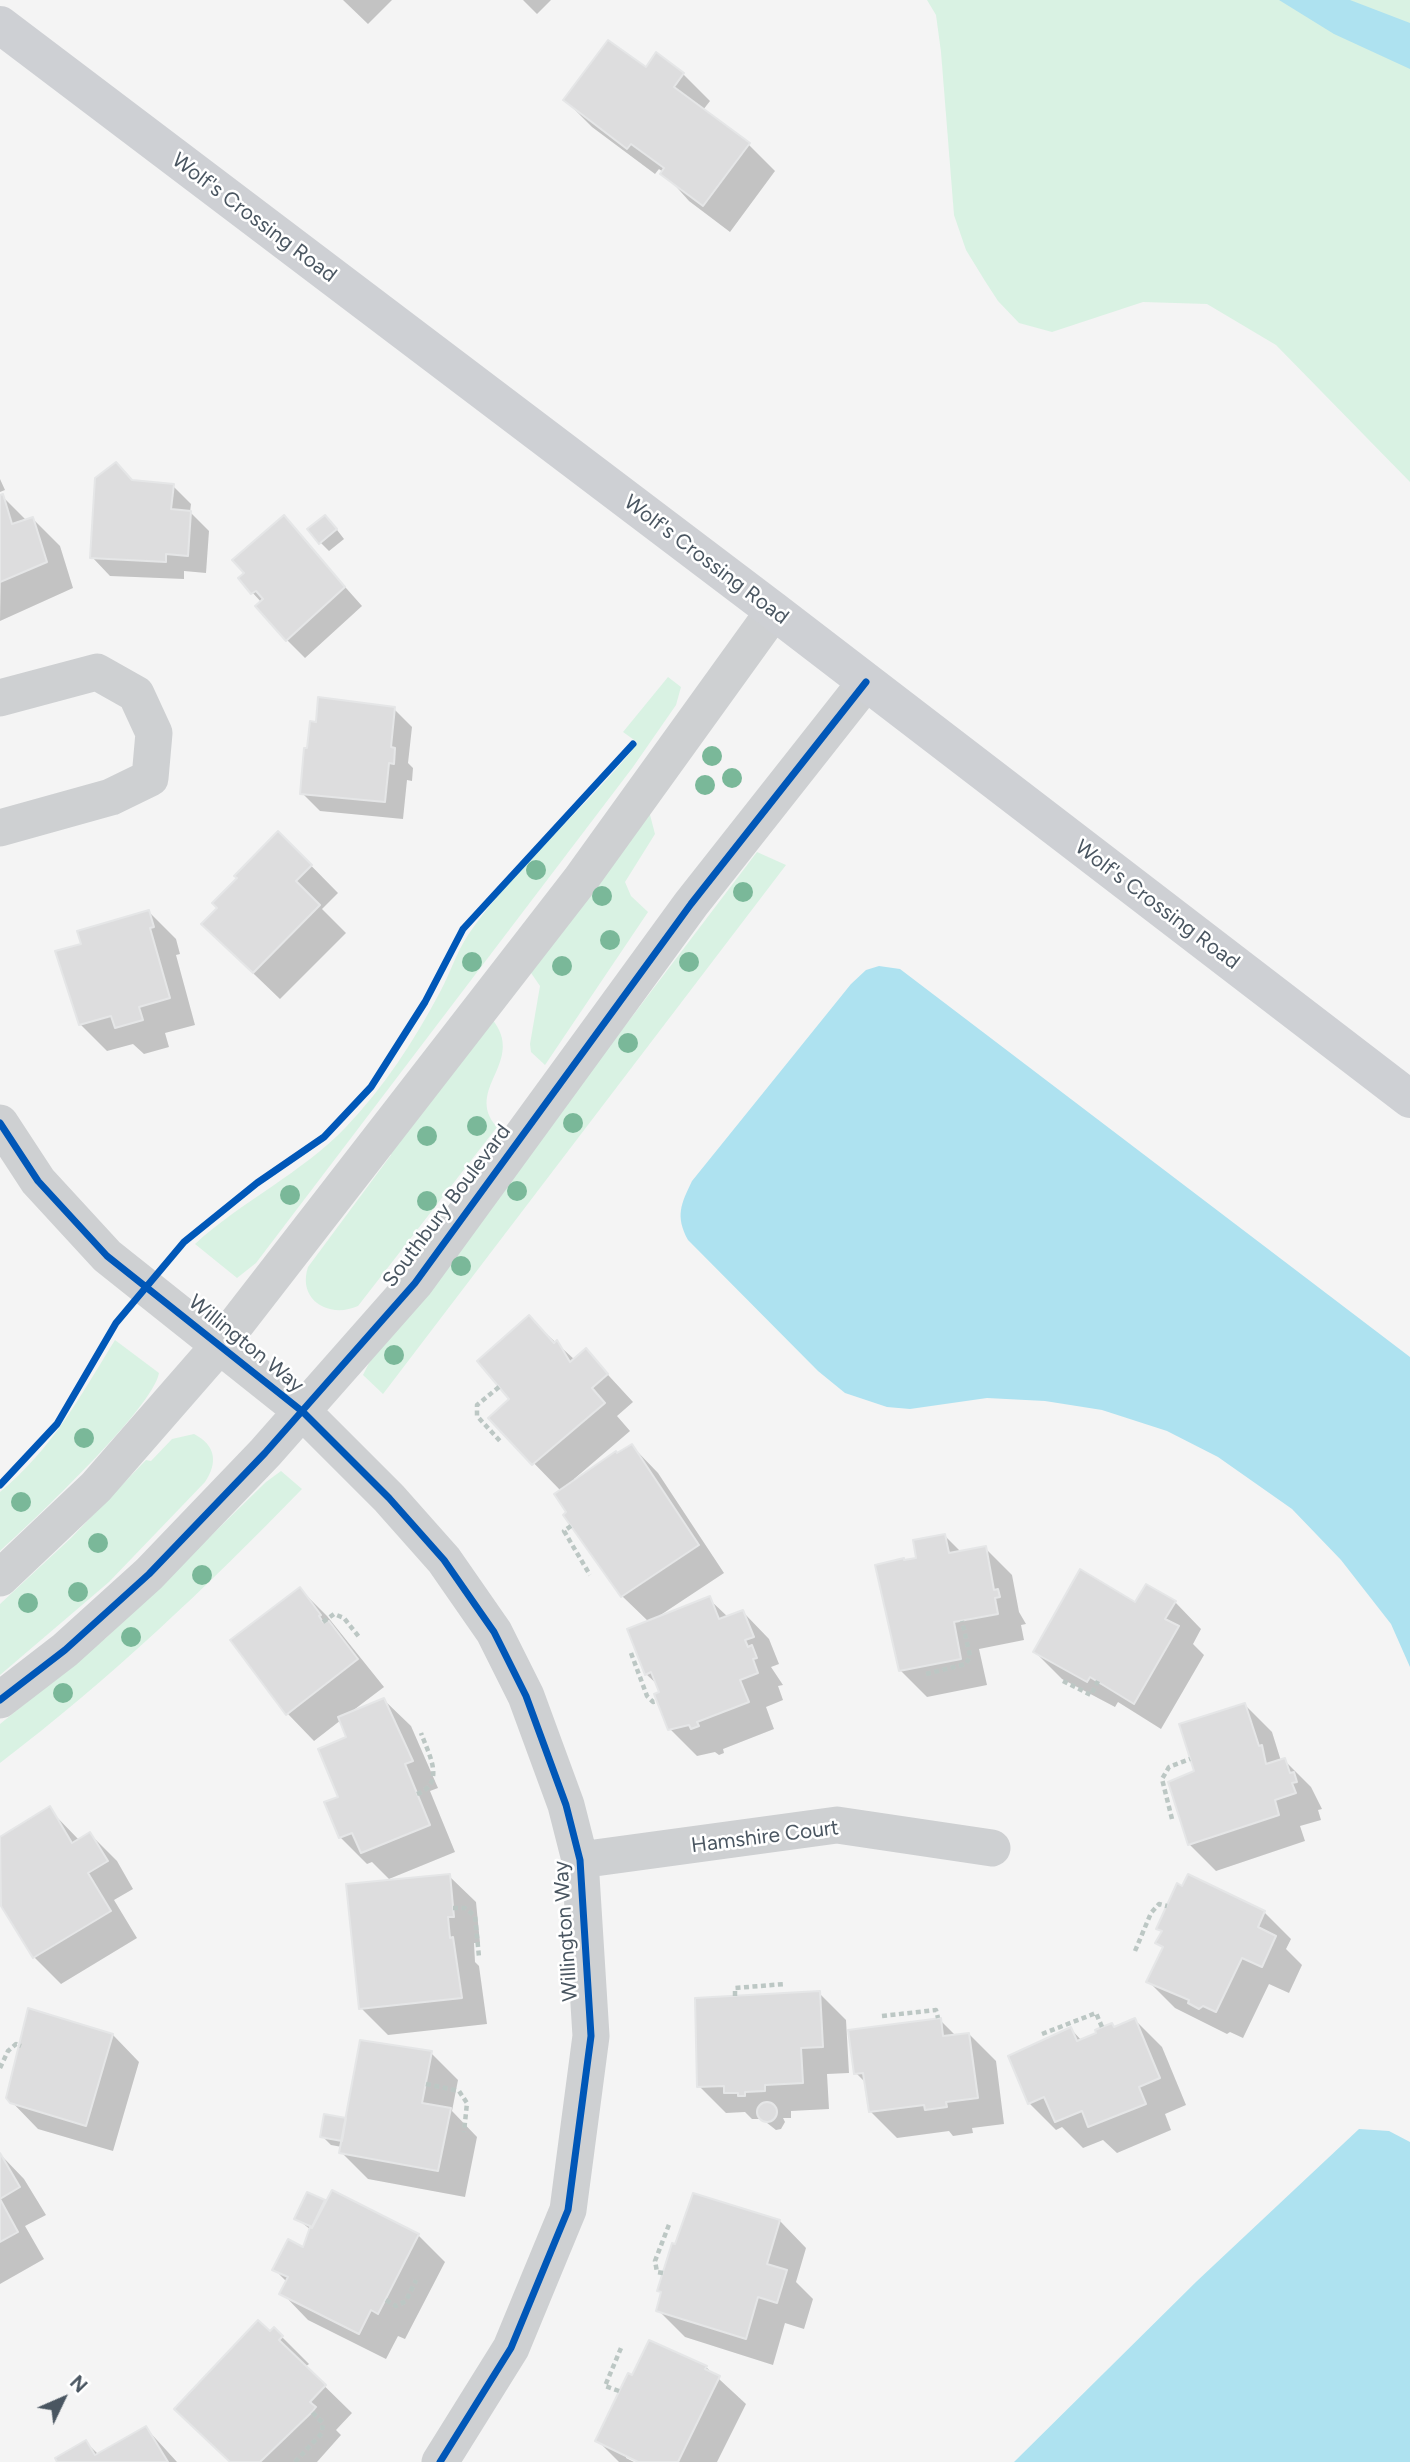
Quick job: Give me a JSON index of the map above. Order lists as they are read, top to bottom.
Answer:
{
  "streets": {
    "main road": ["Wolf's Crossing Road"],
    "street": ["Southbury Boulevard", "Willington Way", "Hamshire Court"]
  },
  "crossings": [
    ["Wolf's Crossing Road", "Southbury Boulevard"],
    ["Southbury Boulevard", "Willington Way"],
    ["Willington Way", "Hamshire Court"]
  ],
  "north": "top right"
}
